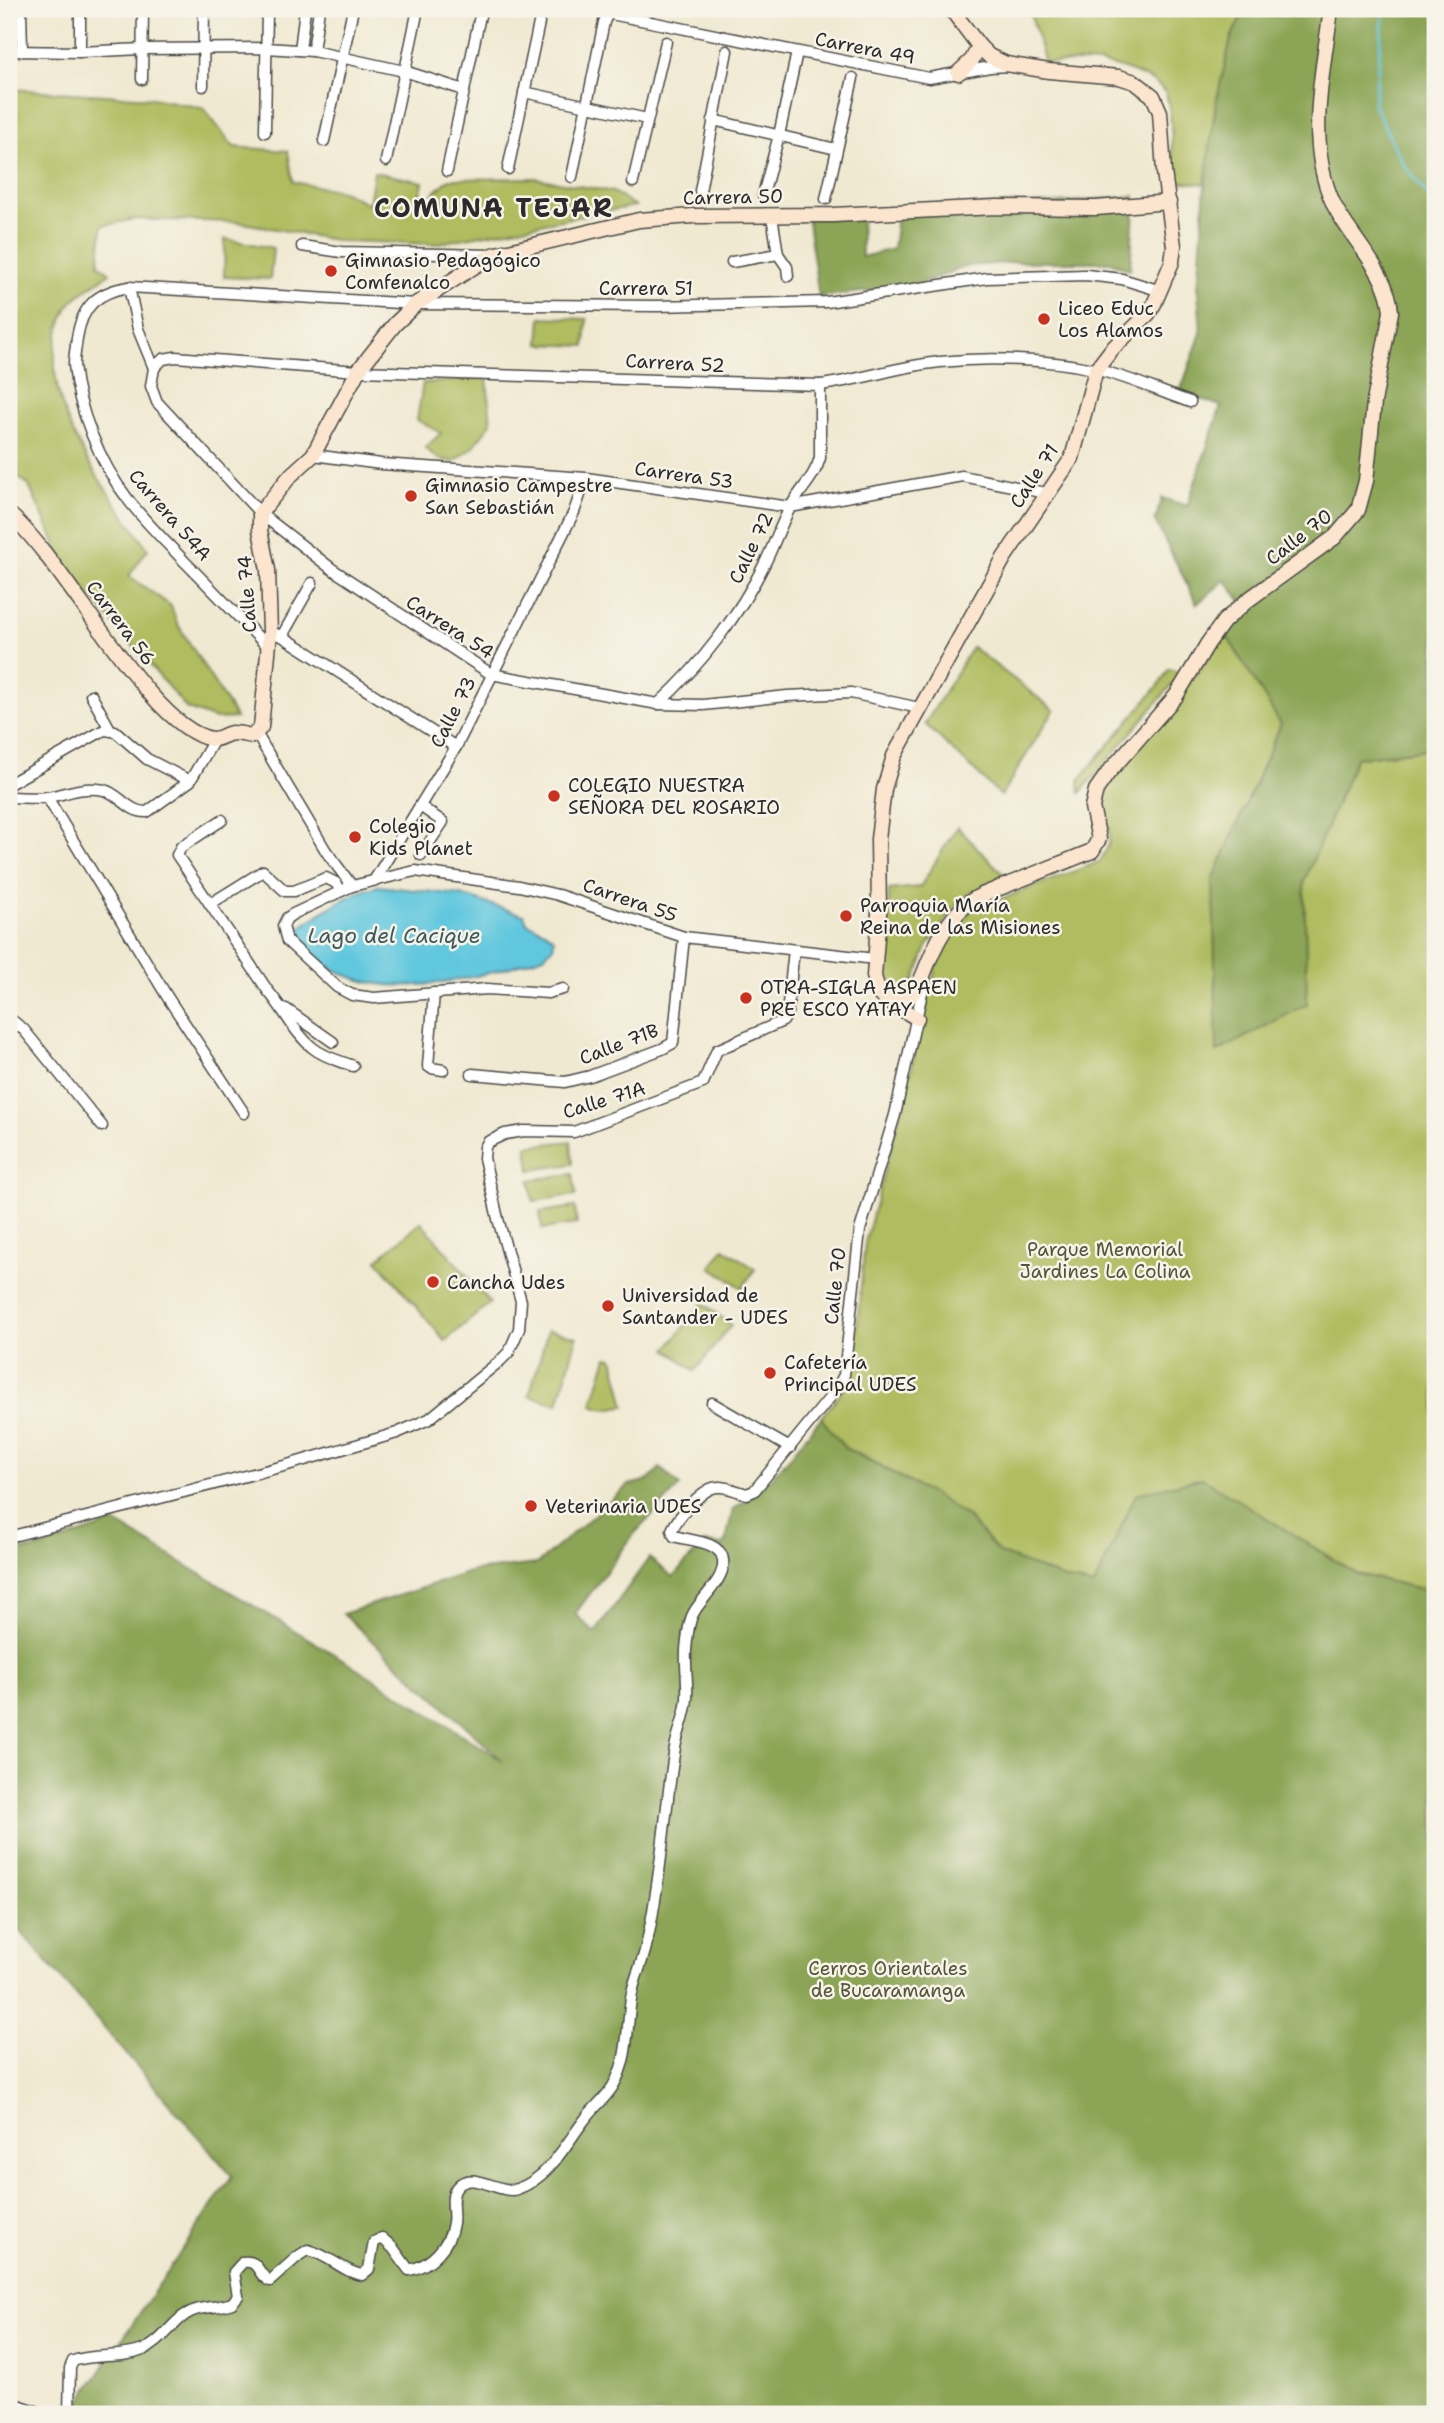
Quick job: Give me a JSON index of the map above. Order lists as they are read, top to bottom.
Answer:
{
  "streets": {
    "street": [
      "Carrera 49",
      "Carrera 50",
      "Carrera 51",
      "Carrera 52",
      "Carrera 53",
      "Calle 71",
      "Carrera 54A",
      "Calle 70",
      "Calle 72",
      "Calle 74",
      "Carrera 56",
      "Carrera 54",
      "Calle 73",
      "Carrera 55",
      "Calle 71B",
      "Calle 71A"
    ]
  },
  "crossings": [
    ["Carrera 49", "Calle 71"],
    ["Carrera 50", "Calle 71"],
    ["Carrera 51", "Calle 71"],
    ["Carrera 51", "Carrera 54A"],
    ["Carrera 51", "Carrera 54"],
    ["Carrera 52", "Calle 71"],
    ["Carrera 52", "Calle 72"],
    ["Carrera 52", "Carrera 54"],
    ["Carrera 53", "Calle 71"],
    ["Carrera 53", "Calle 72"],
    ["Carrera 53", "Calle 73"],
    ["Calle 71", "Carrera 54"],
    ["Calle 71", "Carrera 55"],
    ["Carrera 54A", "Calle 74"],
    ["Carrera 54A", "Carrera 54"],
    ["Calle 72", "Carrera 54"],
    ["Calle 74", "Carrera 54"],
    ["Carrera 54", "Calle 73"],
    ["Calle 73", "Carrera 55"],
    ["Carrera 55", "Calle 71B"],
    ["Carrera 55", "Calle 71A"]
  ],
  "districts": ["COMUNA TEJAR"],
  "water": ["Lago del Cacique"],
  "parks": ["Parque Memorial Jardines La Colina", "Cerros Orientales de Bucaramanga"],
  "places": [
    "Gimnasio Pedagógico Comfenalco",
    "Liceo Educ Los Alamos",
    "Gimnasio Campestre San Sebastián",
    "COLEGIO NUESTRA SEÑORA DEL ROSARIO",
    "Colegio Kids Planet",
    "Parroquia María Reina de las Misiones",
    "OTRA-SIGLA ASPAEN PRE ESCO YATAY",
    "Cancha Udes",
    "Universidad de Santander - UDES",
    "Cafetería Principal UDES",
    "Veterinaria UDES"
  ]
}
